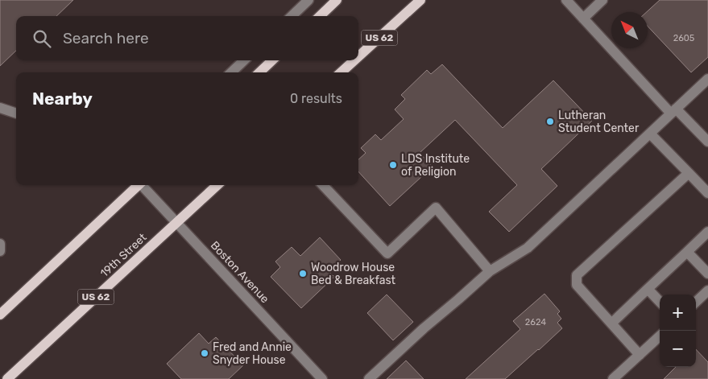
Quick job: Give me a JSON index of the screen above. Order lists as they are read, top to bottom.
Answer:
{
  "streets": {
    "main road": ["US 62", "19th Street"],
    "street": ["Boston Avenue"]
  },
  "crossings": [
    ["19th Street", "Boston Avenue"]
  ],
  "places": [
    "Lutheran Student Center",
    "LDS Institute of Religion",
    "Woodrow House Bed & Breakfast",
    "Fred and Annie Snyder House"
  ],
  "house_numbers": ["2605", "2624"],
  "north": "top left",
  "page": {
    "search": "Search here",
    "heading": ["Nearby", "0 results"],
    "map_buttons": ["+", "−"]
  }
}
